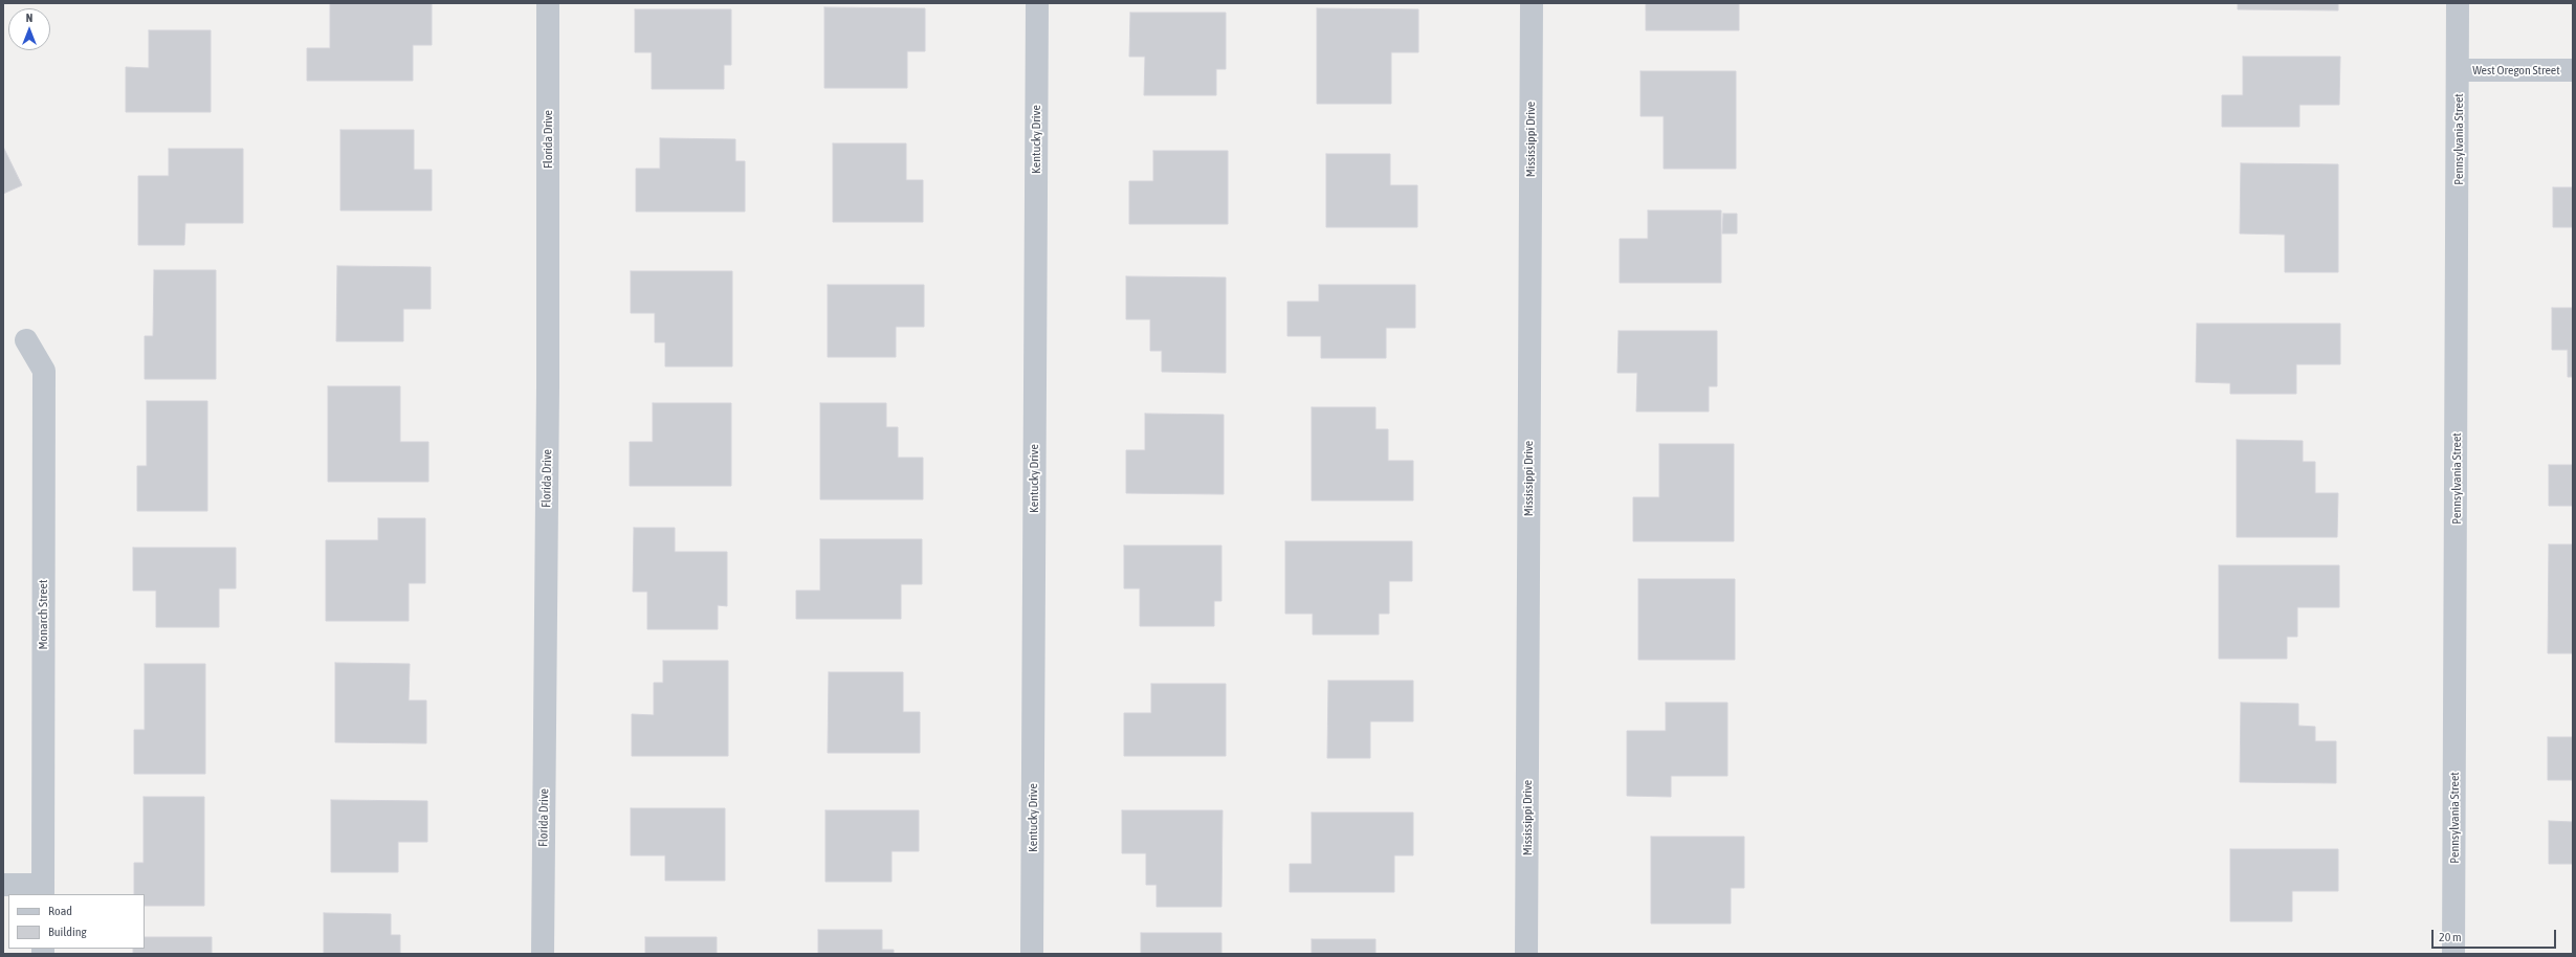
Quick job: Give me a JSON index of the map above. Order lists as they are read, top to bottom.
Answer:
{
  "streets": {
    "street": [
      "West Oregon Street",
      "Florida Drive",
      "Kentucky Drive",
      "Mississippi Drive",
      "Pennsylvania Street",
      "Monarch Street"
    ]
  },
  "crossings": [
    ["West Oregon Street", "Pennsylvania Street"]
  ],
  "legend": ["Road", "Building"],
  "scale_bar": "20 m",
  "north": "top"
}
